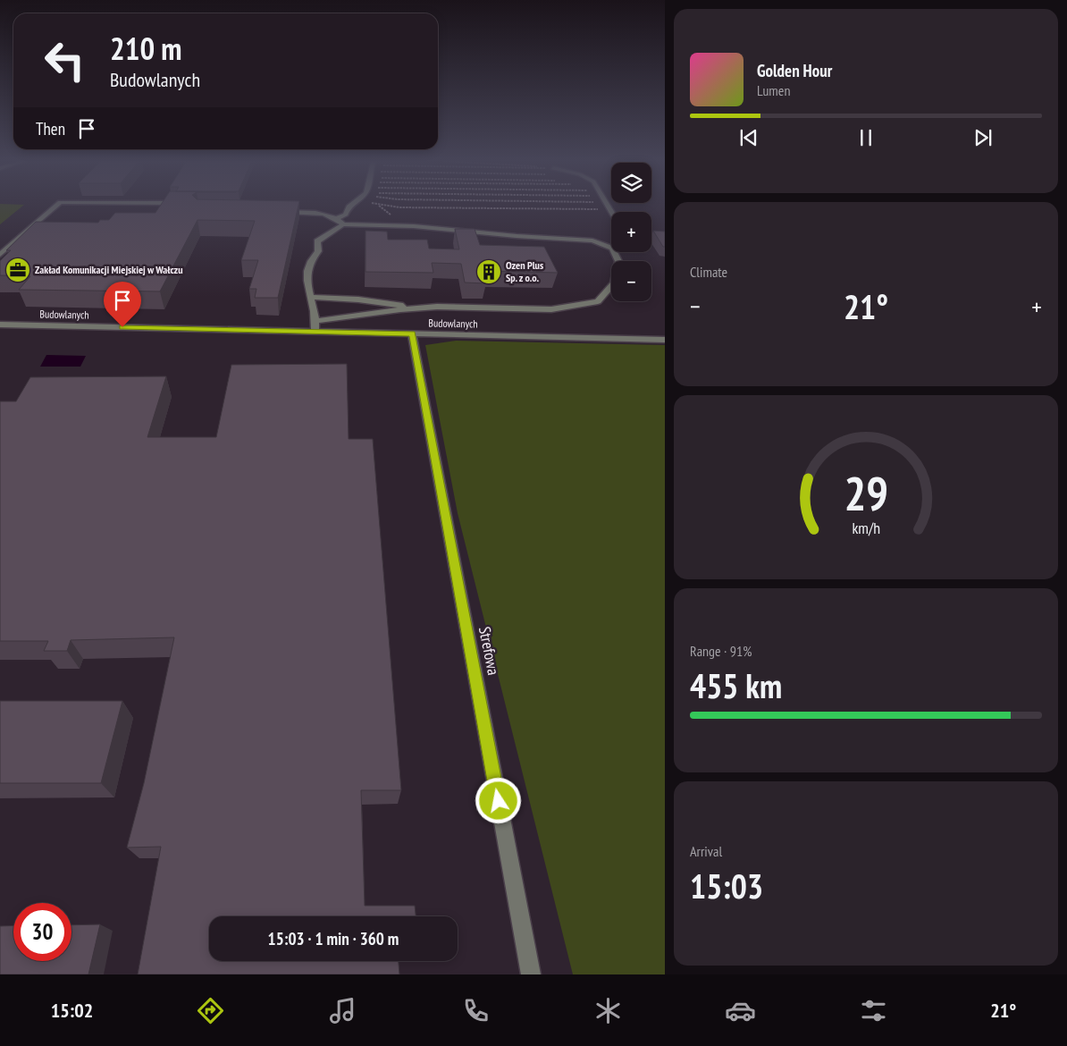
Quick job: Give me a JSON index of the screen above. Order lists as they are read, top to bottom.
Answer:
{
  "streets": {
    "street": ["Budowlanych", "Strefowa"]
  },
  "crossings": [
    ["Budowlanych", "Strefowa"]
  ],
  "places": {
    "office": ["Zakład Komunikacji Miejskiej w Wałczu"],
    "building": ["Ozen Plus Sp. z o.o."]
  },
  "page": {
    "turn": ["210 m", "Budowlanych"],
    "song": ["Golden Hour", "Lumen"],
    "then": "Then",
    "map_buttons": ["+", "−"],
    "tile": [
      "Climate",
      ["Range · 91%", "455 km"],
      ["Arrival", "15:03"]
    ],
    "heat": ["−", "21°", "+"],
    "limit": "30",
    "trip": "15:03 · 1 min · 360 m",
    "tabs": ["15:02", "21°"],
    "gauge": ["29", "km/h"]
  }
}
